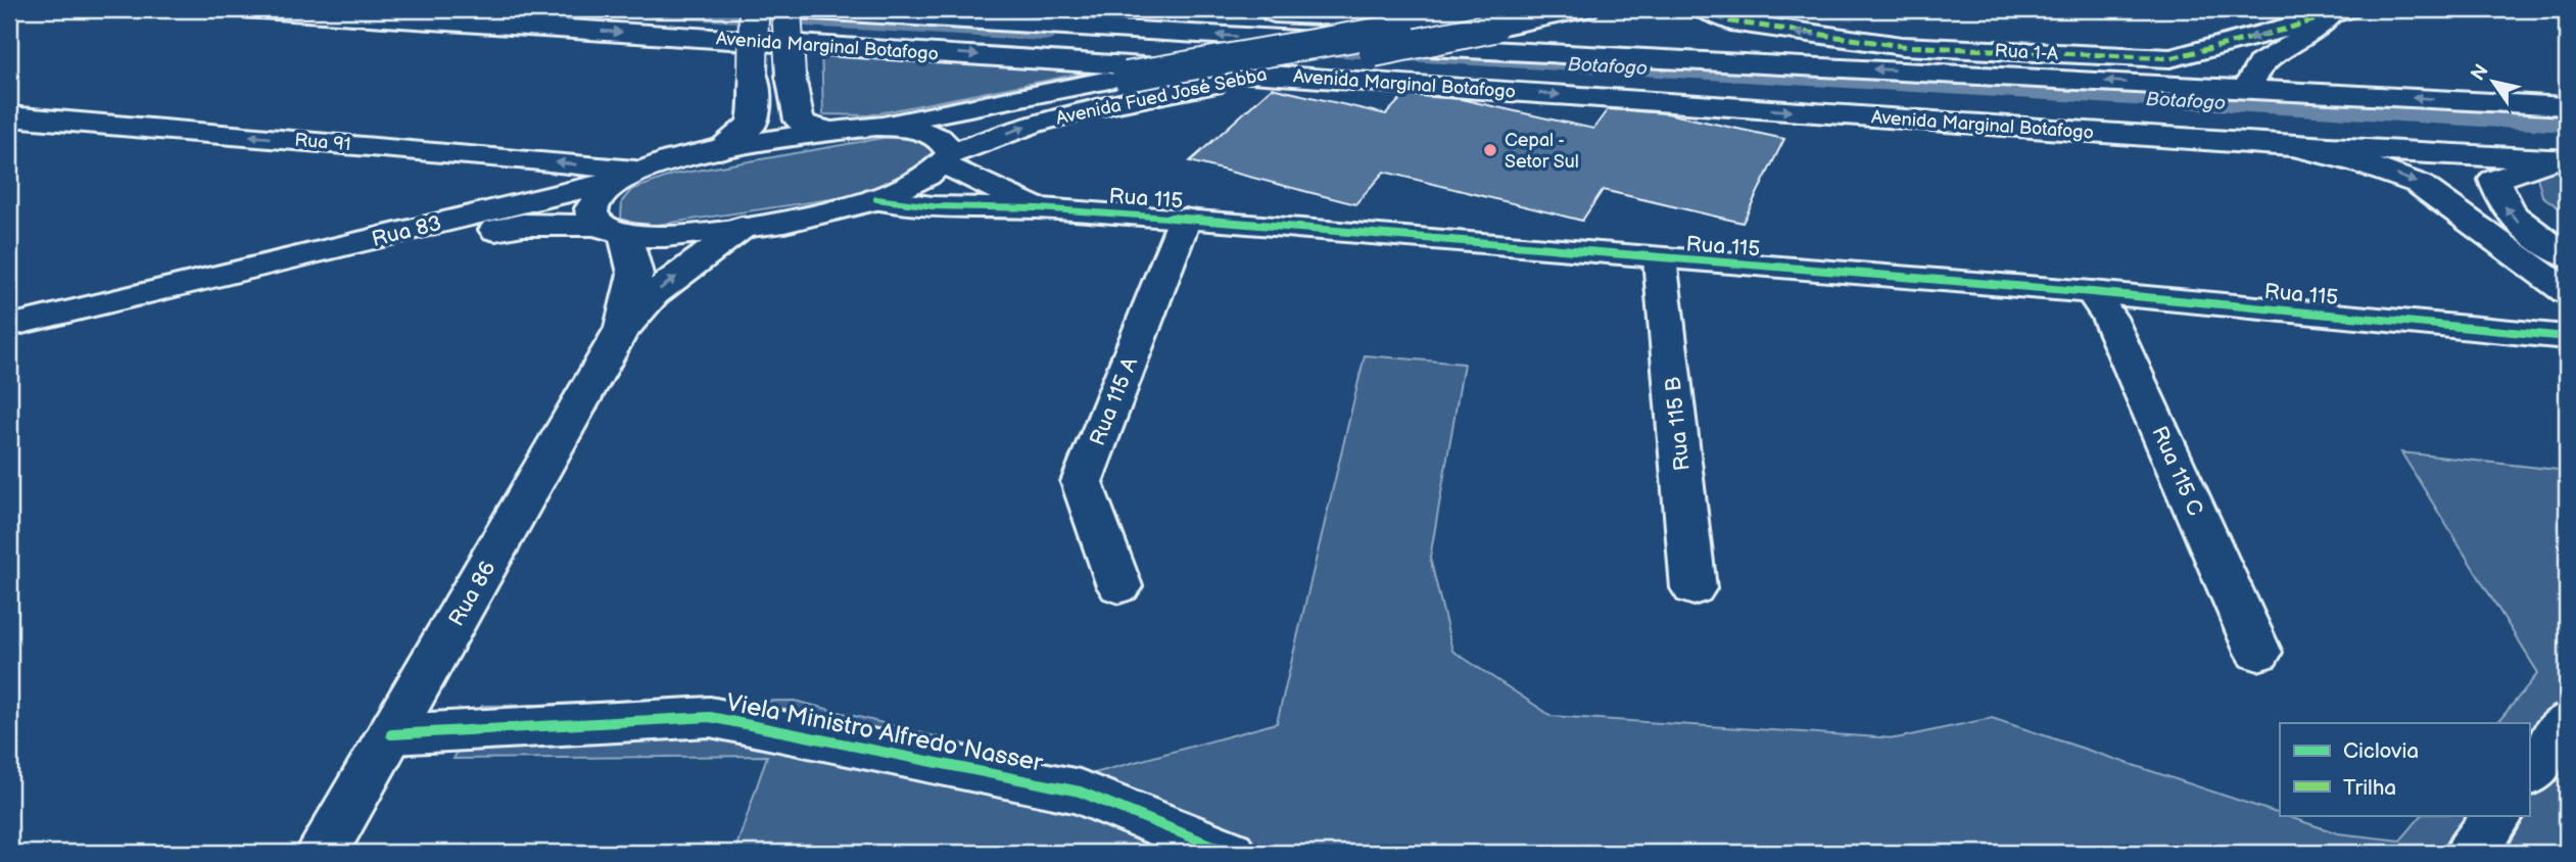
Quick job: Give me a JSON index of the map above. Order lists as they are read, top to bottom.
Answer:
{
  "streets": {
    "main road": [
      "Avenida Marginal Botafogo",
      "Rua 1-A",
      "Avenida Fued José Sebba",
      "Rua 91",
      "Rua 115",
      "Rua 83",
      "Rua 115 A",
      "Rua 115 B",
      "Rua 115 C",
      "Rua 86",
      "Viela Ministro Alfredo Nasser"
    ]
  },
  "crossings": [
    ["Avenida Fued José Sebba", "Rua 115"],
    ["Avenida Fued José Sebba", "Rua 83"],
    ["Avenida Fued José Sebba", "Rua 86"],
    ["Rua 91", "Rua 83"],
    ["Rua 91", "Rua 86"],
    ["Rua 115", "Rua 83"],
    ["Rua 115", "Rua 115 A"],
    ["Rua 115", "Rua 115 B"],
    ["Rua 115", "Rua 115 C"],
    ["Rua 83", "Rua 86"],
    ["Rua 86", "Viela Ministro Alfredo Nasser"]
  ],
  "one_way": ["Rua 1-A", "Rua 91"],
  "water": ["Botafogo"],
  "places": ["Cepal - Setor Sul"],
  "legend": ["Ciclovia", "Trilha"],
  "north": "top left"
}
